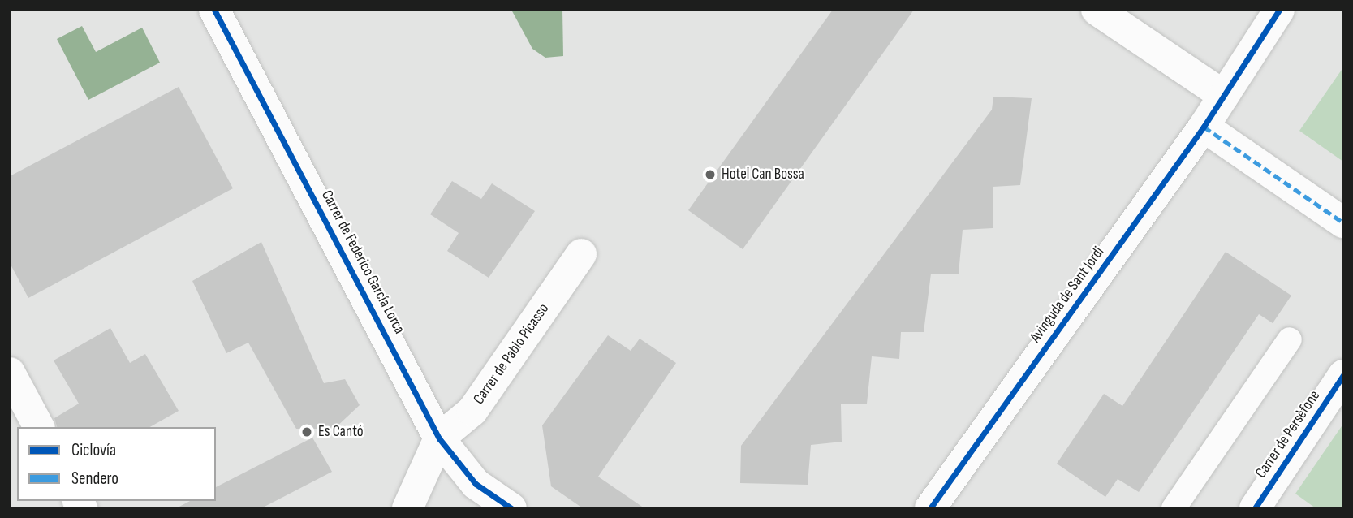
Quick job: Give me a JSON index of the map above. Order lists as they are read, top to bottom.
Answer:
{
  "streets": {
    "street": [
      "Carrer de Federico García Lorca",
      "Avinguda de Sant Jordi",
      "Carrer de Pablo Picasso",
      "Carrer de Persèfone"
    ]
  },
  "crossings": [
    ["Carrer de Federico García Lorca", "Carrer de Pablo Picasso"]
  ],
  "places": ["Hotel Can Bossa", "Es Cantó"],
  "legend": ["Ciclovía", "Sendero"]
}
